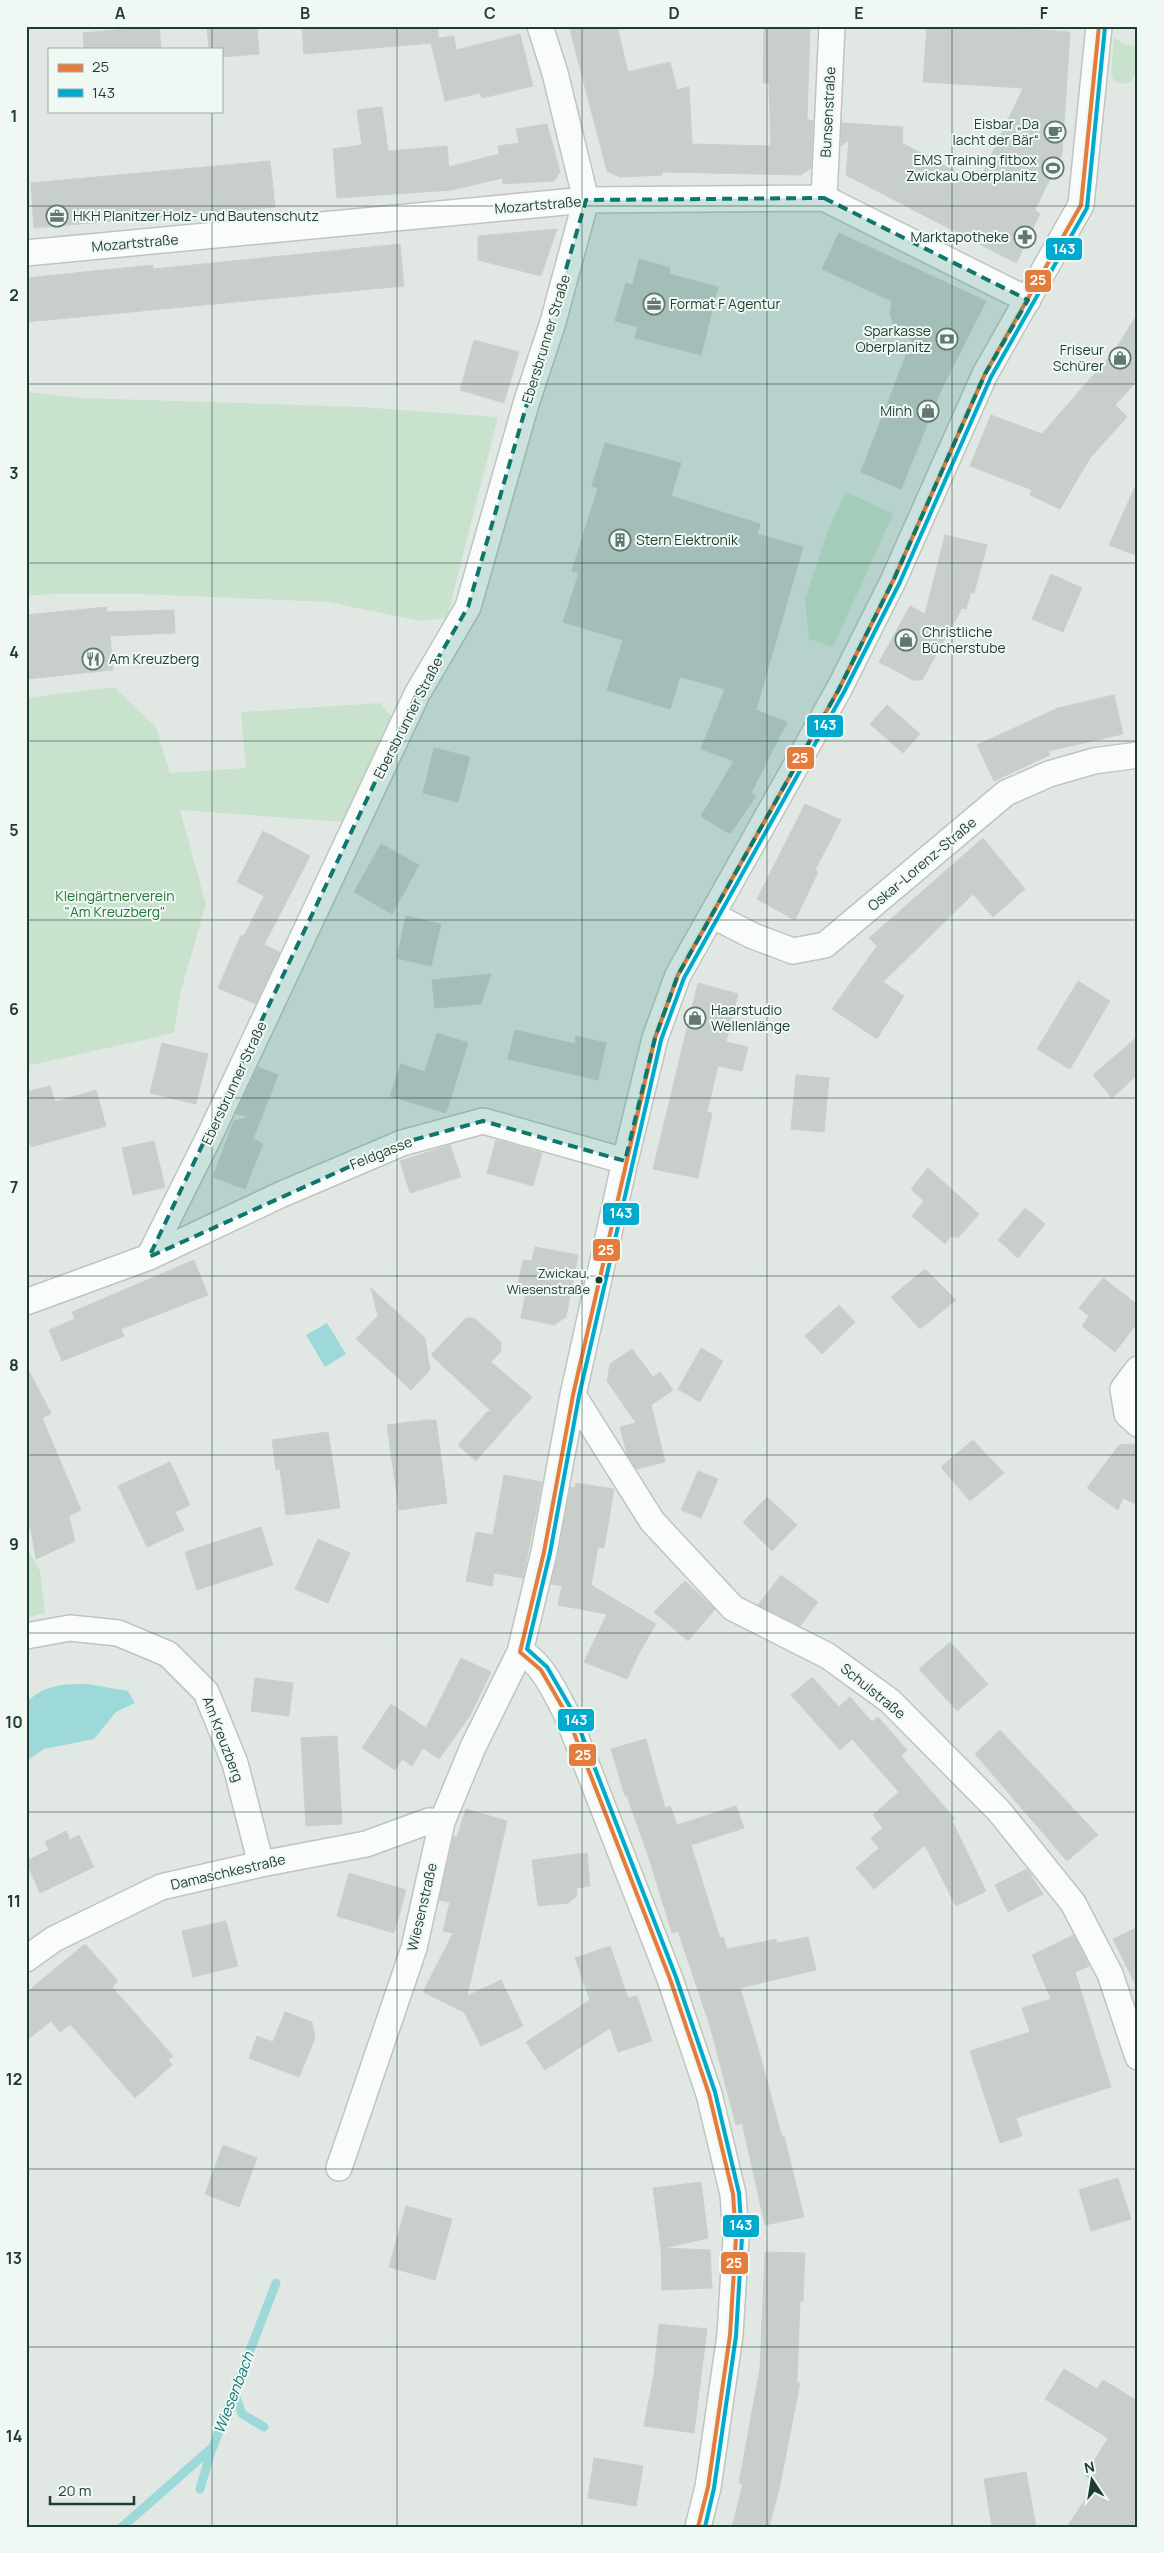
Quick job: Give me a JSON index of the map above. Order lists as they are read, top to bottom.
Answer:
{
  "streets": {
    "street": [
      "Bunsenstraße",
      "Mozartstraße",
      "Ebersbrunner Straße",
      "Oskar-Lorenz-Straße",
      "Feldgasse",
      "Schulstraße",
      "Am Kreuzberg",
      "Damaschkestraße",
      "Wiesenstraße"
    ]
  },
  "crossings": [
    ["Bunsenstraße", "Mozartstraße"],
    ["Mozartstraße", "Ebersbrunner Straße"],
    ["Mozartstraße", "Wiesenstraße"],
    ["Ebersbrunner Straße", "Feldgasse"],
    ["Oskar-Lorenz-Straße", "Wiesenstraße"],
    ["Feldgasse", "Wiesenstraße"],
    ["Schulstraße", "Wiesenstraße"],
    ["Am Kreuzberg", "Damaschkestraße"],
    ["Damaschkestraße", "Wiesenstraße"]
  ],
  "water": ["Wiesenbach"],
  "parks": ["Kleingärtnerverein \"Am Kreuzberg\""],
  "places": {
    "cafe": ["Eisbar „Da lacht der Bär“"],
    "sports": ["EMS Training fitbox Zwickau Oberplanitz"],
    "office": ["HKH Planitzer Holz- und Bautenschutz", "Format F Agentur"],
    "pharmacy": ["Marktapotheke"],
    "bank": ["Sparkasse Oberplanitz"],
    "shop": [
      "Friseur Schürer",
      "Minh",
      "Christliche Bücherstube",
      "Haarstudio Wellenlänge"
    ],
    "building": ["Stern Elektronik"],
    "restaurant": ["Am Kreuzberg"],
    "other": ["Zwickau, Wiesenstraße"]
  },
  "lines": ["transit line 25", "transit line 143"],
  "legend": ["25", "143"],
  "scale_bar": "20 m",
  "north": "top",
  "grid": {
    "columns": [
      "A",
      "B",
      "C",
      "D",
      "E",
      "F"
    ],
    "rows": [
      "1",
      "2",
      "3",
      "4",
      "5",
      "6",
      "7",
      "8",
      "9",
      "10",
      "11",
      "12",
      "13",
      "14"
    ]
  }
}
